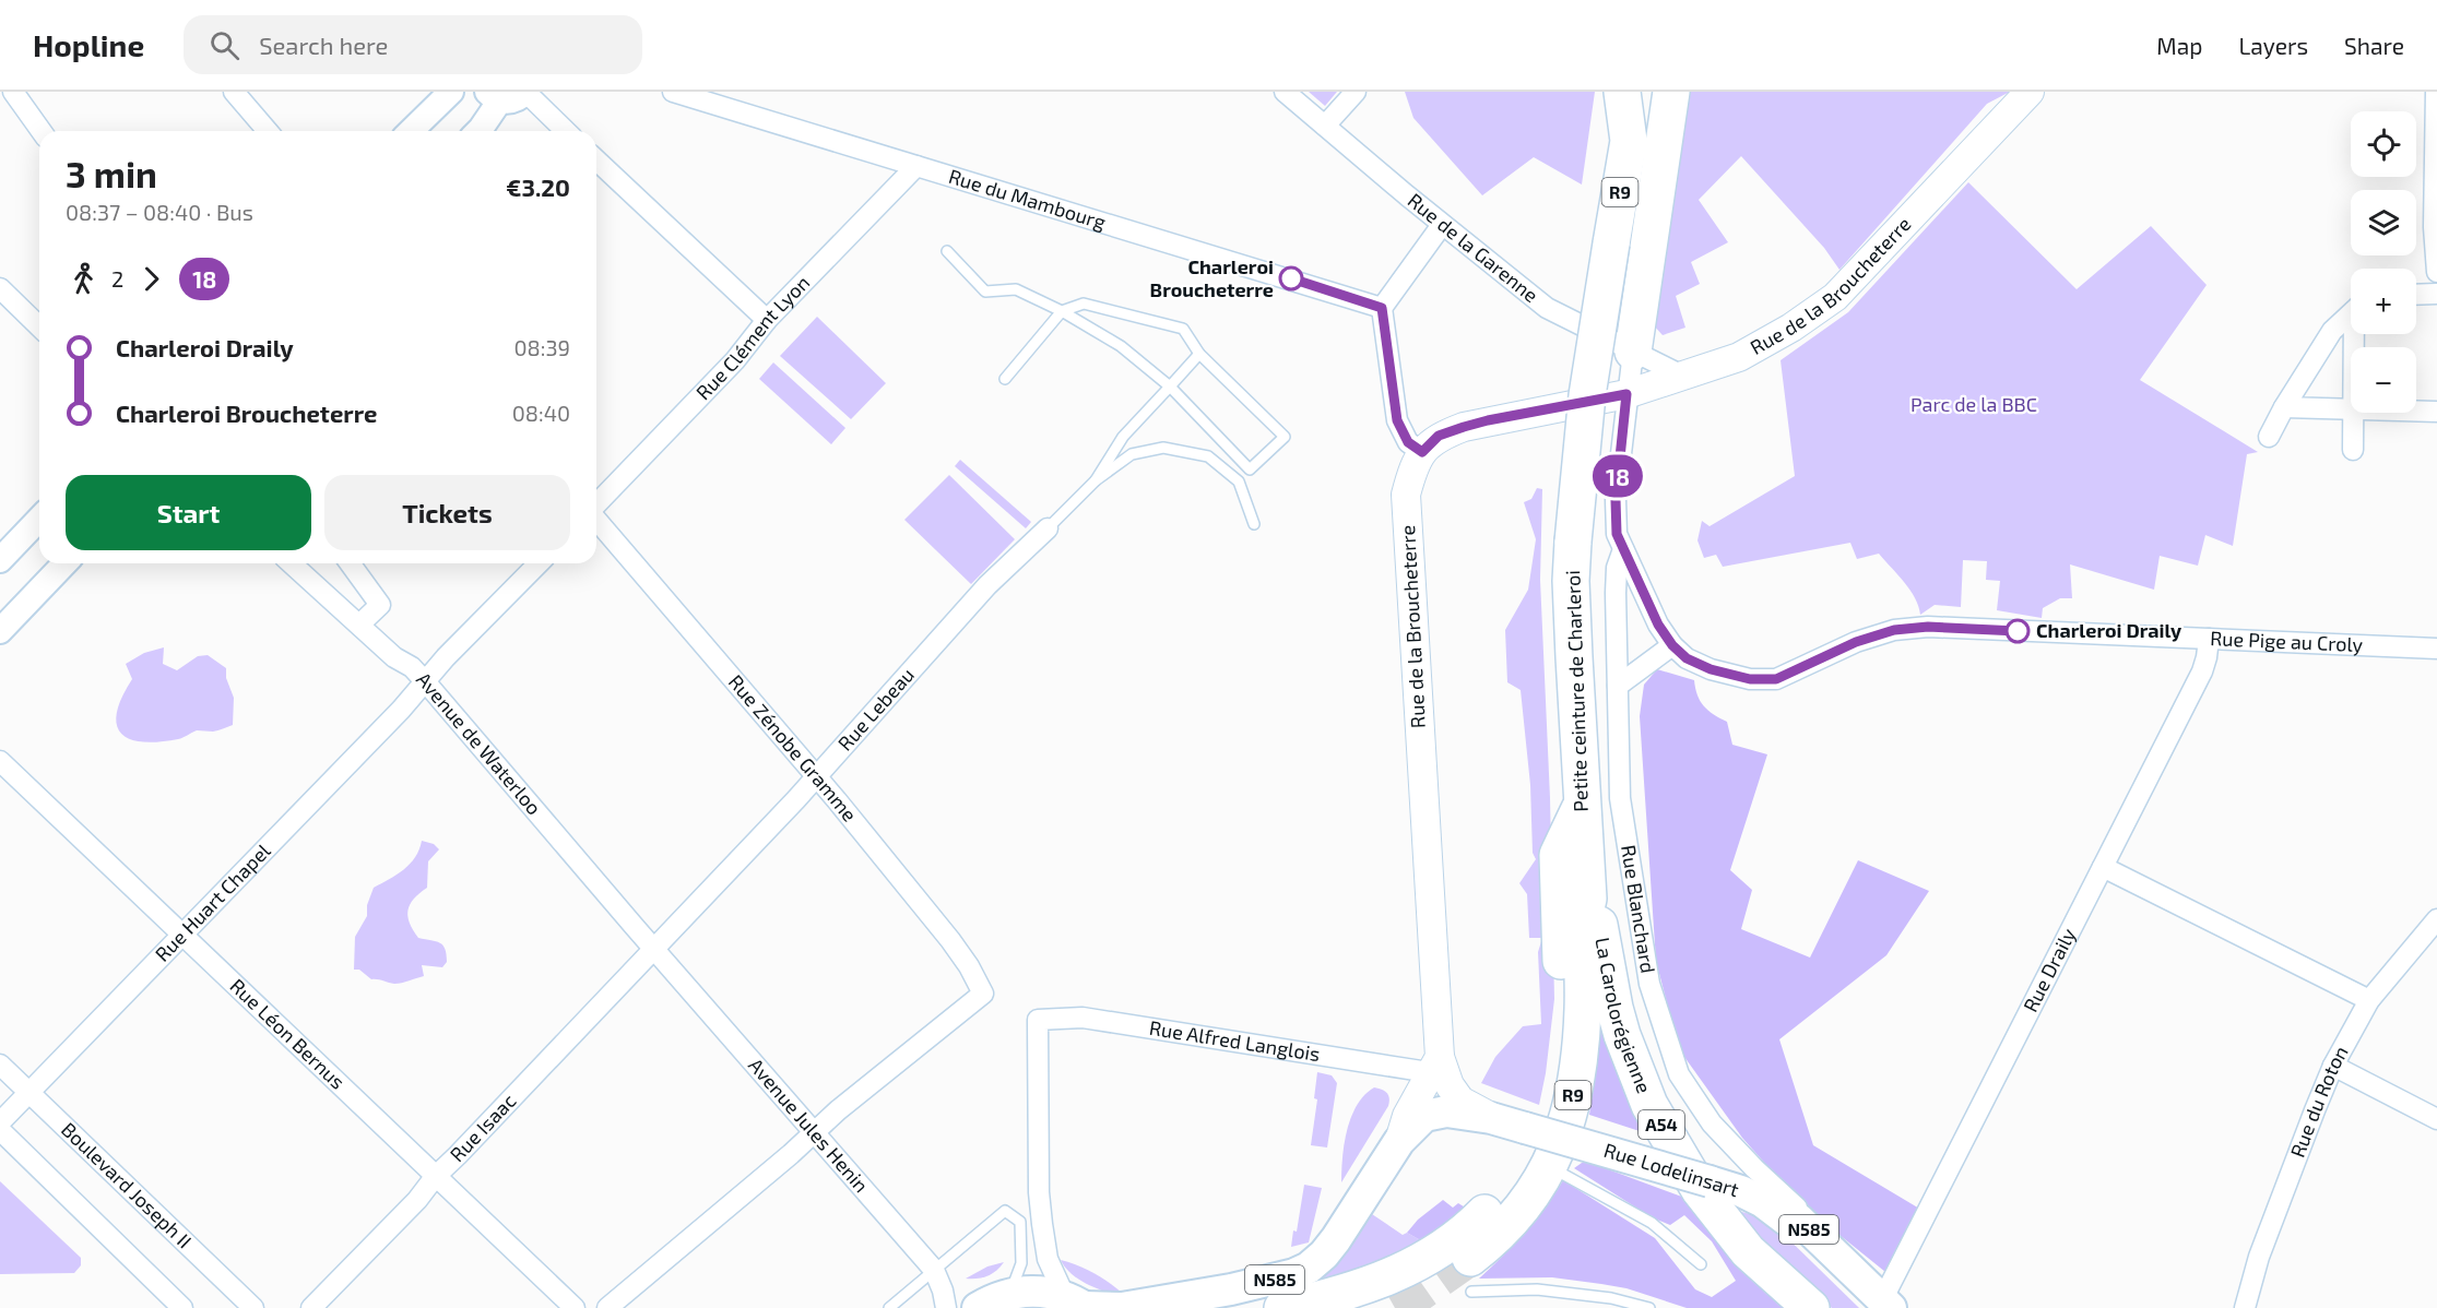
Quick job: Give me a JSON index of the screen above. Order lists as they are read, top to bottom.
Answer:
{
  "streets": {
    "highway": [
      "R9",
      "Petite ceinture de Charleroi",
      "La Carolorégienne",
      "A54"
    ],
    "main road": ["Rue de la Broucheterre", "Rue Lodelinsart", "N585"],
    "street": [
      "Rue du Mambourg",
      "Rue de la Garenne",
      "Rue Clément Lyon",
      "Rue Pige au Croly",
      "Rue Lebeau",
      "Avenue de Waterloo",
      "Rue Zénobe Gramme",
      "Rue Huart Chapel",
      "Rue Blanchard",
      "Rue Draily",
      "Rue Léon Bernus",
      "Rue Alfred Langlois",
      "Rue du Roton",
      "Avenue Jules Henin",
      "Rue Isaac",
      "Boulevard Joseph II"
    ]
  },
  "crossings": [
    ["Rue du Mambourg", "Rue Clément Lyon"],
    ["Rue de la Garenne", "Rue de la Broucheterre"],
    ["Rue de la Garenne", "Rue Pige au Croly"],
    ["Rue de la Broucheterre", "Rue Pige au Croly"],
    ["Rue de la Broucheterre", "Rue Alfred Langlois"],
    ["Rue de la Broucheterre", "Rue Lodelinsart"],
    ["Rue de la Broucheterre", "N585"],
    ["Rue Pige au Croly", "Rue Blanchard"],
    ["Rue Pige au Croly", "Rue Draily"],
    ["Petite ceinture de Charleroi", "La Carolorégienne"],
    ["Rue Lebeau", "Avenue de Waterloo"],
    ["Rue Lebeau", "Rue Zénobe Gramme"],
    ["Rue Lebeau", "Avenue Jules Henin"],
    ["Rue Lebeau", "Rue Isaac"],
    ["Avenue de Waterloo", "Rue Huart Chapel"],
    ["Avenue de Waterloo", "Avenue Jules Henin"],
    ["Avenue de Waterloo", "Rue Isaac"],
    ["Rue Zénobe Gramme", "Avenue Jules Henin"],
    ["Rue Huart Chapel", "Rue Léon Bernus"],
    ["Rue Huart Chapel", "Boulevard Joseph II"],
    ["Rue Blanchard", "Rue Lodelinsart"],
    ["Rue Draily", "Rue Lodelinsart"],
    ["Rue Léon Bernus", "Rue Isaac"],
    ["Rue Alfred Langlois", "Rue Lodelinsart"],
    ["Rue Alfred Langlois", "N585"],
    ["Avenue Jules Henin", "Rue Isaac"],
    ["Rue Lodelinsart", "N585"]
  ],
  "parks": ["Parc de la BBC"],
  "places": ["Charleroi Broucheterre", "Charleroi Draily"],
  "lines": ["bus line 18"],
  "page": {
    "header": "Hopline",
    "search": "Search here",
    "nav": ["Map", "Layers", "Share"],
    "on_map": "18",
    "map_buttons": ["+", "−"],
    "heading": ["3 min", "08:37 – 08:40 · Bus", "€3.20"],
    "legs": ["2", "18"],
    "list": [
      {
        "name": "Charleroi Draily",
        "value": "08:39"
      },
      {
        "name": "Charleroi Broucheterre",
        "value": "08:40"
      }
    ],
    "buttons": ["Start", "Tickets"]
  }
}
